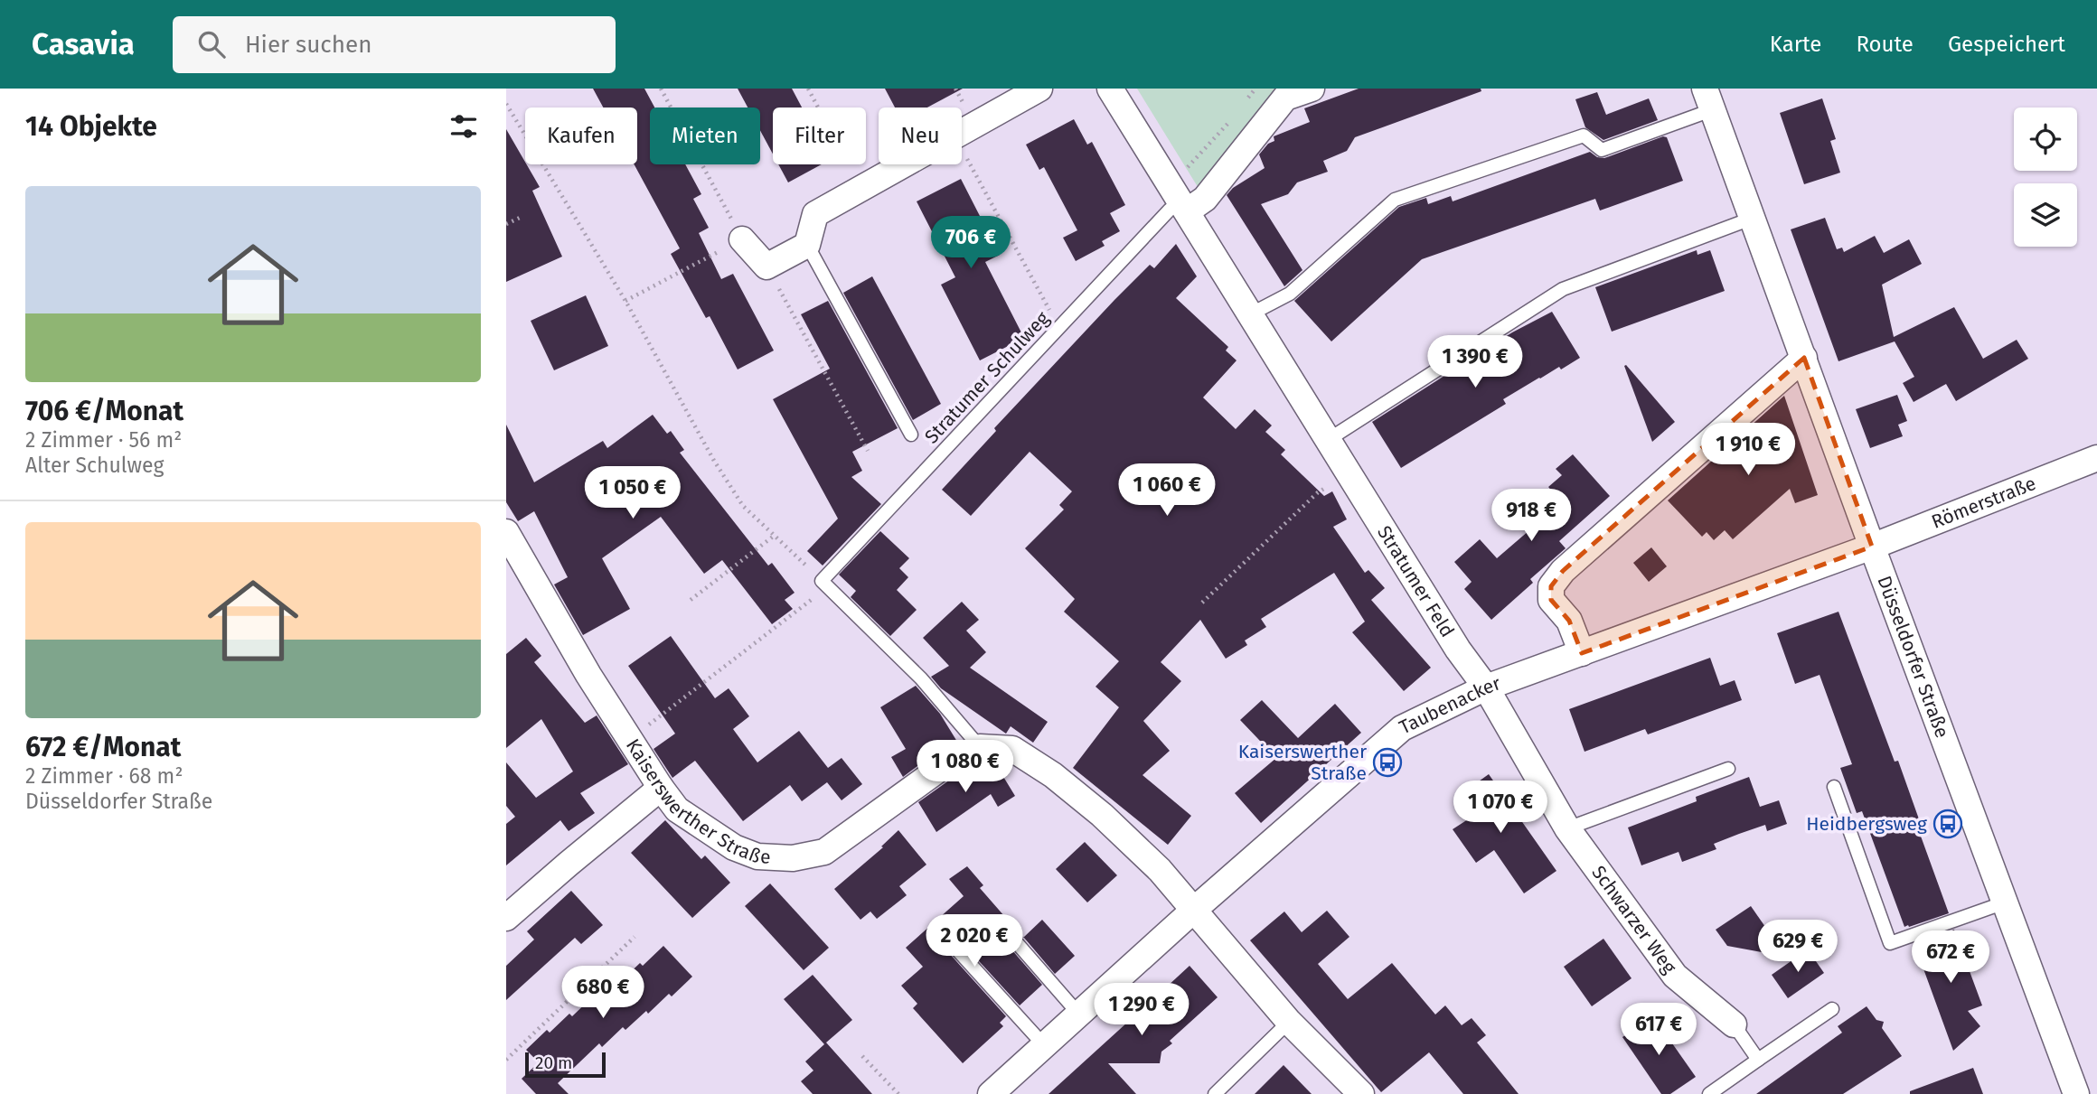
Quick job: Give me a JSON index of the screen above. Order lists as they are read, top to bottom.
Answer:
{
  "streets": {
    "street": [
      "Römerstraße",
      "Stratumer Feld",
      "Düsseldorfer Straße",
      "Taubenacker",
      "Kaiserswerther Straße",
      "Schwarzer Weg"
    ],
    "lane": ["Stratumer Schulweg"]
  },
  "crossings": [
    ["Stratumer Schulweg", "Stratumer Feld"],
    ["Römerstraße", "Düsseldorfer Straße"],
    ["Römerstraße", "Taubenacker"],
    ["Stratumer Feld", "Düsseldorfer Straße"],
    ["Stratumer Feld", "Taubenacker"],
    ["Stratumer Feld", "Schwarzer Weg"],
    ["Düsseldorfer Straße", "Taubenacker"],
    ["Taubenacker", "Schwarzer Weg"]
  ],
  "places": {
    "bus stop": ["Kaiserswerther Straße", "Heidbergsweg"]
  },
  "scale_bar": "20 m",
  "page": {
    "header": "Casavia",
    "search": "Hier suchen",
    "nav": ["Karte", "Route", "Gespeichert"],
    "heading": "14 Objekte",
    "chip": [
      "Kaufen",
      "Mieten",
      "Filter",
      "Neu"
    ],
    "list": [
      {
        "name": "706 €/Monat",
        "note": "2 Zimmer · 56 m² · Alter Schulweg"
      },
      {
        "name": "672 €/Monat",
        "note": "2 Zimmer · 68 m² · Düsseldorfer Straße"
      }
    ],
    "price": [
      "706 €",
      "1 390 €",
      "1 910 €",
      "1 060 €",
      "1 050 €",
      "918 €",
      "1 080 €",
      "1 070 €",
      "2 020 €",
      "629 €",
      "672 €",
      "680 €",
      "1 290 €",
      "617 €"
    ],
    "scale": "20 m"
  }
}
